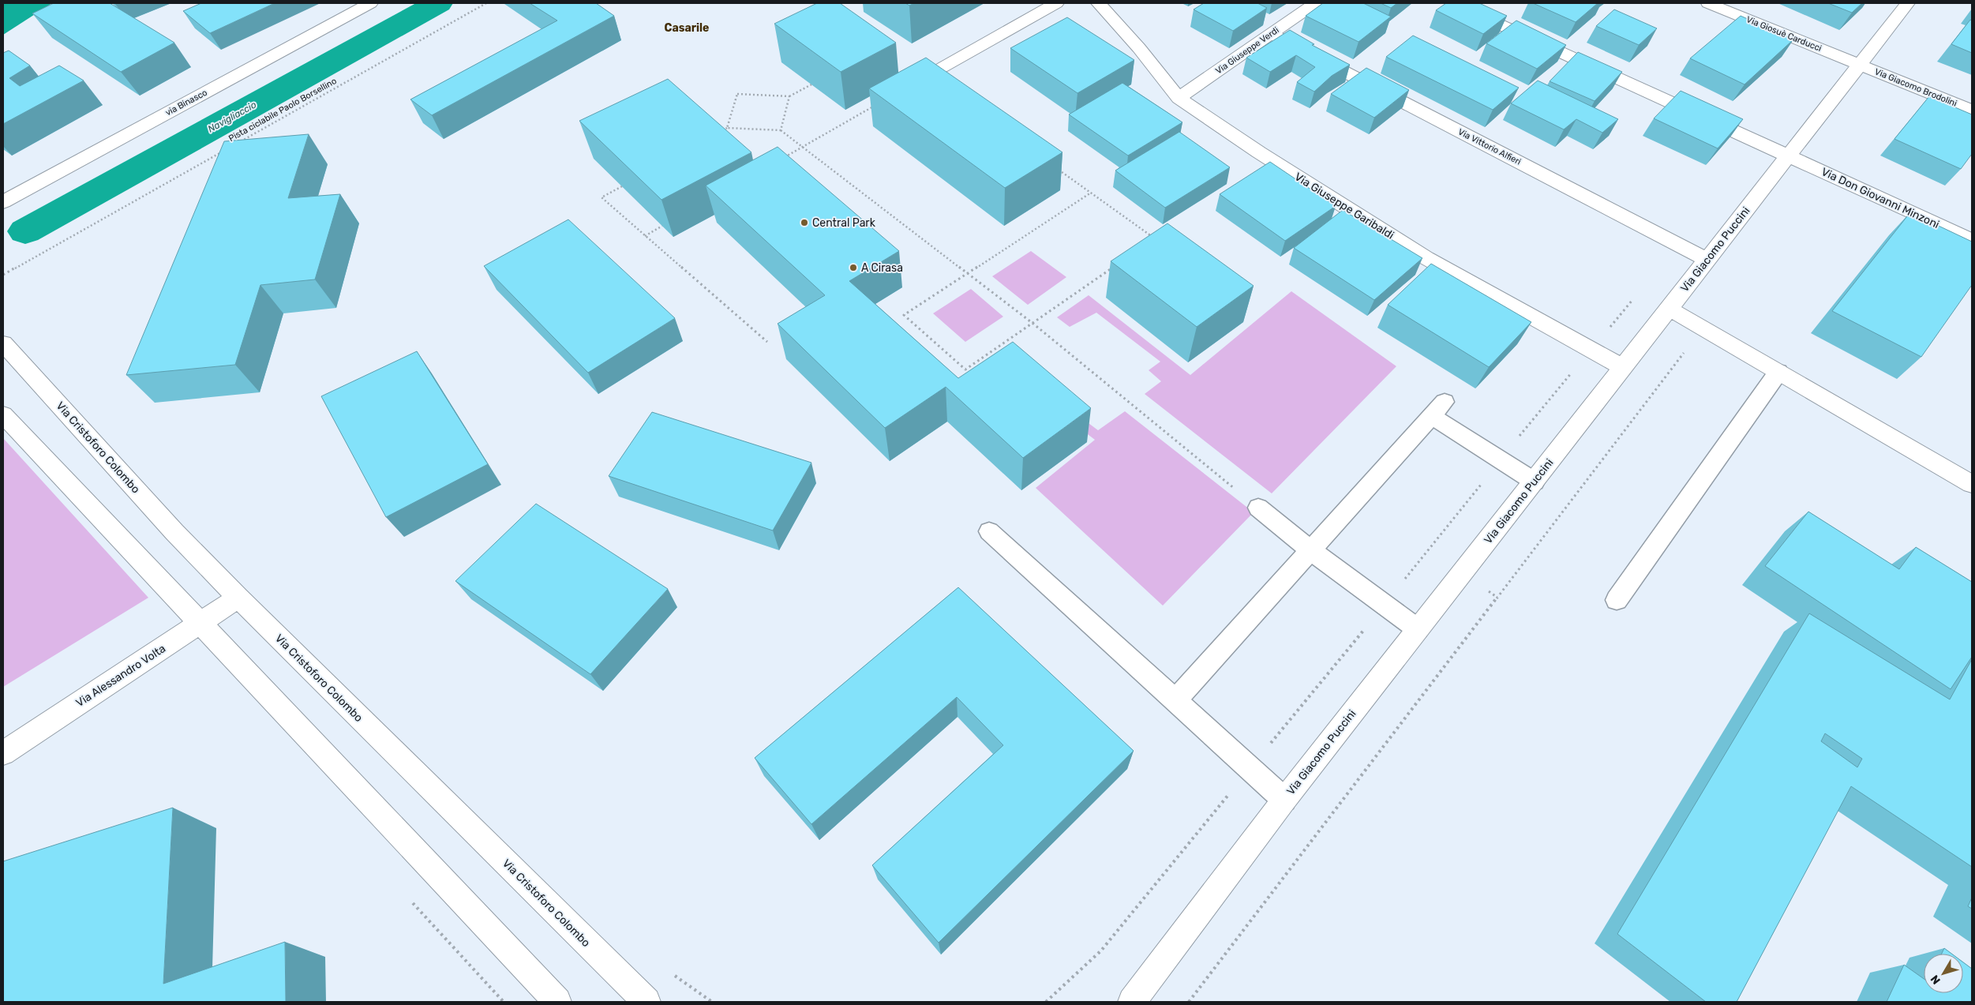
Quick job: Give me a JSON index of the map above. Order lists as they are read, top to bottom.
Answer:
{
  "streets": {
    "street": [
      "Via Giosuè Carducci",
      "Via Giuseppe Verdi",
      "Via Giacomo Brodolini",
      "via Binasco",
      "Via Vittorio Alfieri",
      "Via Don Giovanni Minzoni",
      "Via Giuseppe Garibaldi",
      "Via Giacomo Puccini",
      "Via Cristoforo Colombo",
      "Via Alessandro Volta"
    ],
    "path": ["Pista ciclabile Paolo Borsellino"]
  },
  "crossings": [
    ["Via Giosuè Carducci", "Via Giacomo Brodolini"],
    ["Via Giosuè Carducci", "Via Giacomo Puccini"],
    ["Via Giuseppe Verdi", "Via Vittorio Alfieri"],
    ["Via Giuseppe Verdi", "Via Giuseppe Garibaldi"],
    ["Via Giacomo Brodolini", "Via Giacomo Puccini"],
    ["Via Vittorio Alfieri", "Via Giacomo Puccini"],
    ["Via Don Giovanni Minzoni", "Via Giacomo Puccini"],
    ["Via Giuseppe Garibaldi", "Via Giacomo Puccini"],
    ["Via Cristoforo Colombo", "Via Alessandro Volta"]
  ],
  "districts": ["Casarile"],
  "water": ["Navigliaccio"],
  "places": ["Central Park", "A Cirasa"],
  "north": "bottom left"
}
